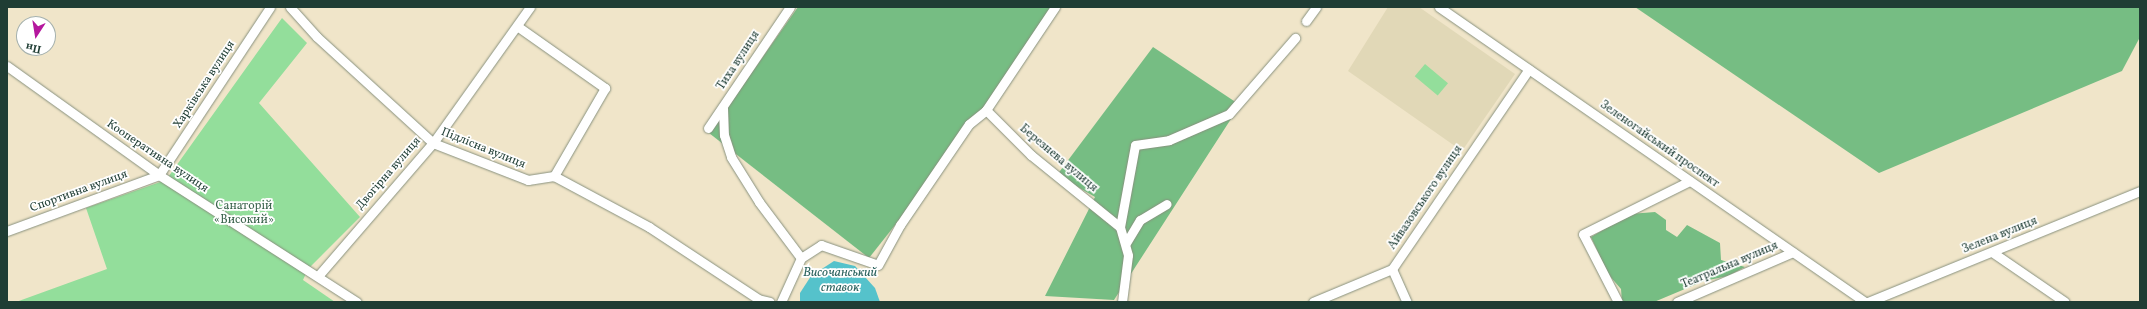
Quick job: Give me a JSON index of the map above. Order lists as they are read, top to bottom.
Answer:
{
  "streets": {
    "street": [
      "Тиха вулиця",
      "Харківська вулиця",
      "Зеленогайський проспект",
      "Підлісна вулиця",
      "Кооперативна вулиця",
      "Березнева вулиця",
      "Двогірна вулиця",
      "Спортивна вулиця",
      "Айвазовського вулиця",
      "Зелена вулиця",
      "Театральна вулиця"
    ]
  },
  "crossings": [
    ["Харківська вулиця", "Кооперативна вулиця"],
    ["Харківська вулиця", "Спортивна вулиця"],
    ["Зеленогайський проспект", "Айвазовського вулиця"],
    ["Зеленогайський проспект", "Театральна вулиця"],
    ["Підлісна вулиця", "Двогірна вулиця"],
    ["Кооперативна вулиця", "Двогірна вулиця"],
    ["Кооперативна вулиця", "Спортивна вулиця"]
  ],
  "water": ["Височанський ставок"],
  "parks": ["Санаторій «Високий»"],
  "north": "bottom"
}
